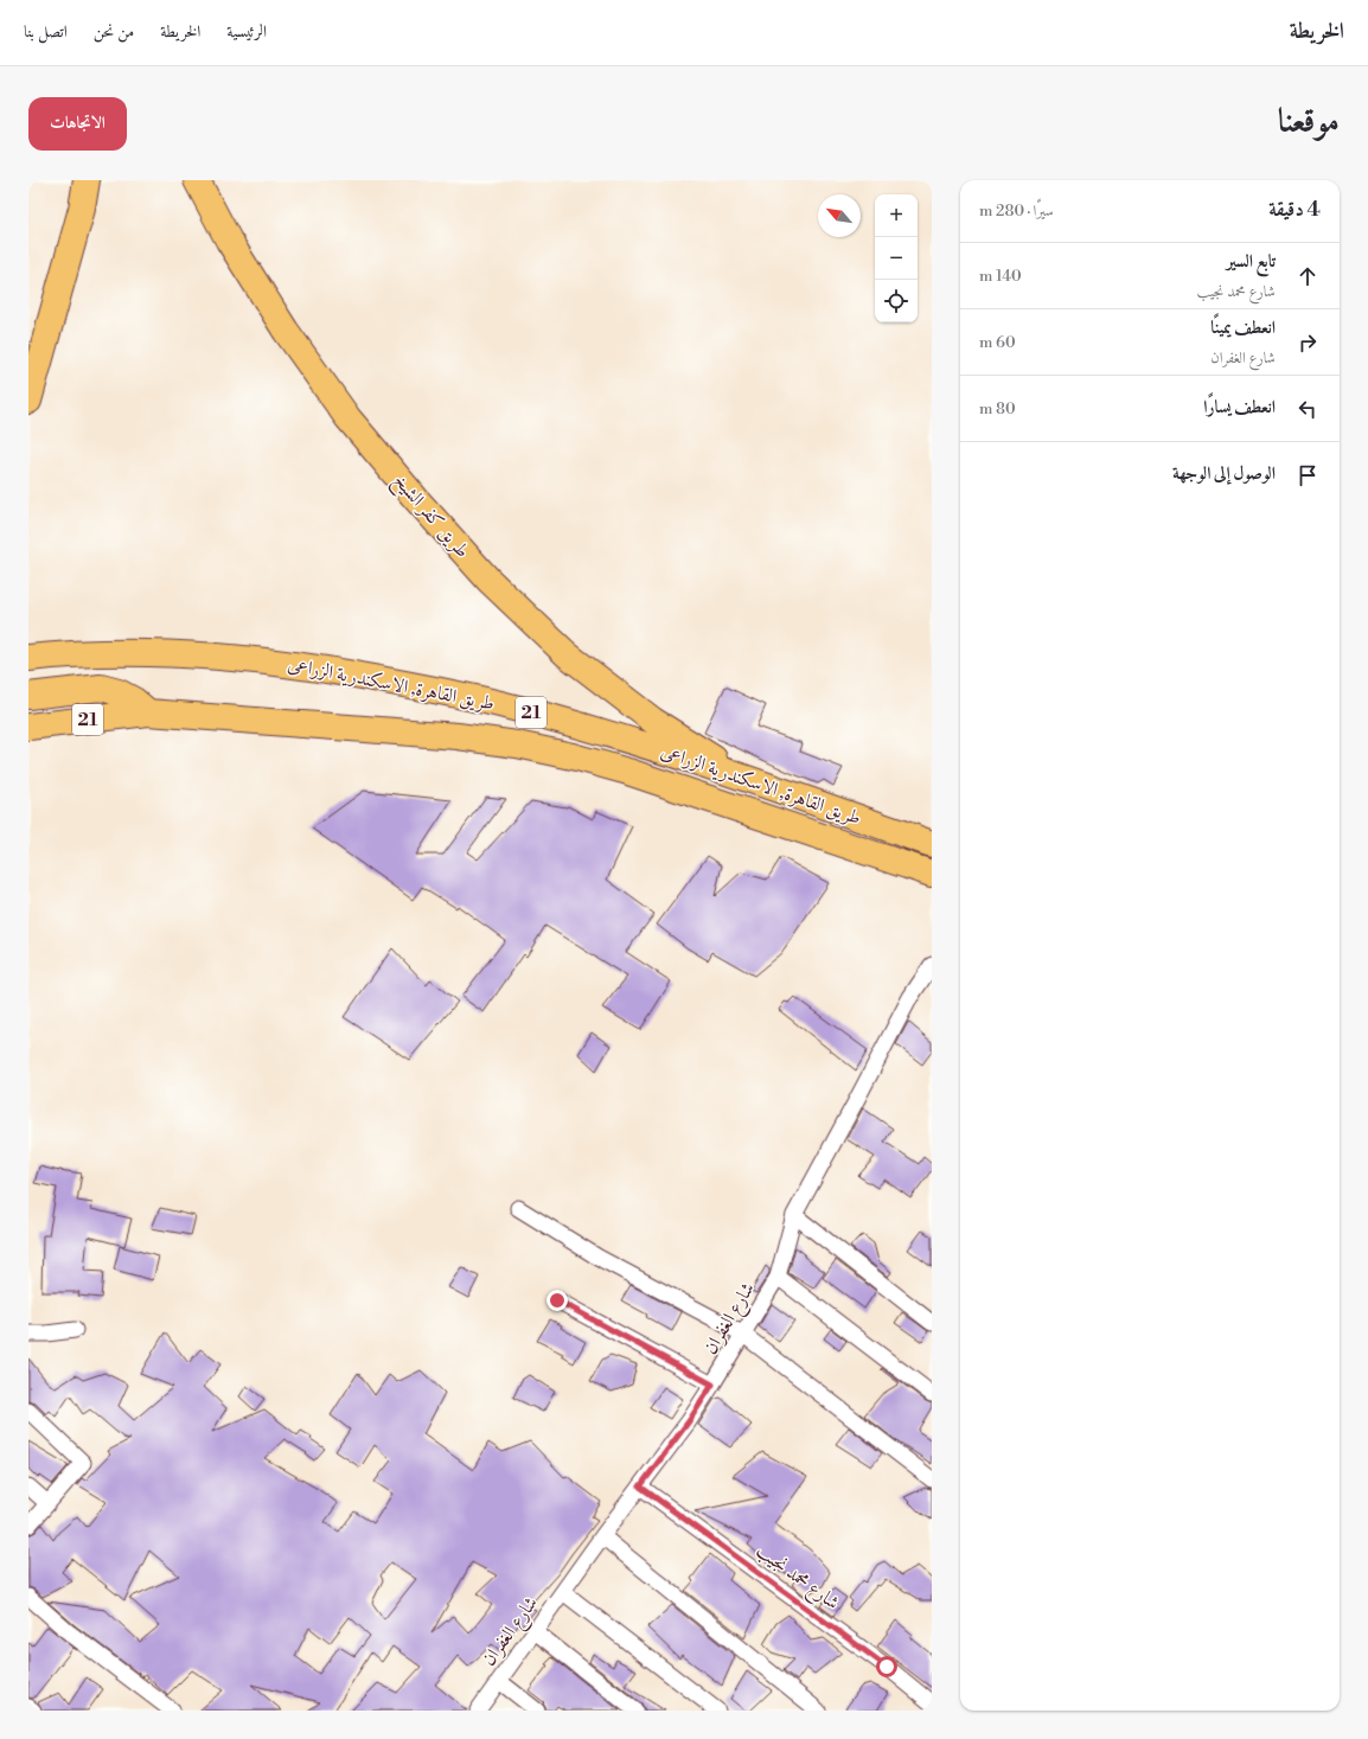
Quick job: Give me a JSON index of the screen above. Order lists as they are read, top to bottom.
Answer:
{
  "streets": {
    "highway": ["طريق كفر الشيخ", "طريق القاهرة, الاسكندرية الزراعى", "21"],
    "street": ["شارع الغفران", "شارع محمد نجيب"]
  },
  "crossings": [
    ["طريق كفر الشيخ", "طريق القاهرة, الاسكندرية الزراعى"],
    ["شارع الغفران", "شارع محمد نجيب"]
  ],
  "north": "top left",
  "page": {
    "header": "الخريطة",
    "nav": [
      "الرئيسية",
      "الخريطة",
      "من نحن",
      "اتصل بنا"
    ],
    "title": "موقعنا",
    "buttons": "الاتجاهات",
    "heading": ["4 دقيقة", "سيرًا · 280 m"],
    "map_buttons": ["+", "−"],
    "list": [
      ["تابع السير", "شارع محمد نجيب", "140 m"],
      ["انعطف يمينًا", "شارع الغفران", "60 m"],
      ["انعطف يسارًا", "80 m"],
      "الوصول إلى الوجهة"
    ]
  }
}
